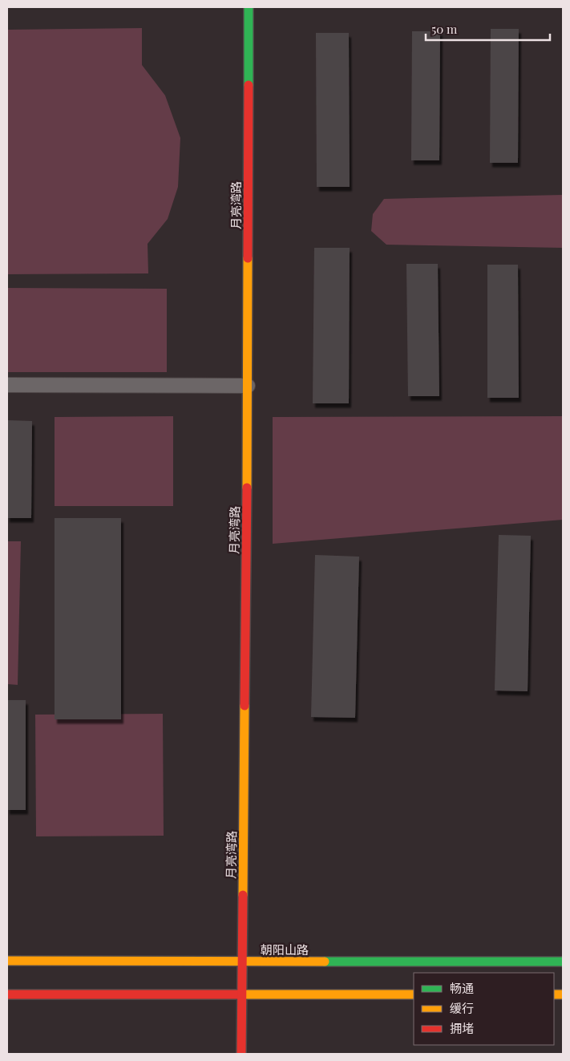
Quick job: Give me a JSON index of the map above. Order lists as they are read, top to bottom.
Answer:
{
  "streets": {
    "street": ["月亮湾路", "朝阳山路"]
  },
  "crossings": [
    ["月亮湾路", "朝阳山路"]
  ],
  "legend": ["畅通", "缓行", "拥堵"],
  "scale_bar": "50 m"
}
